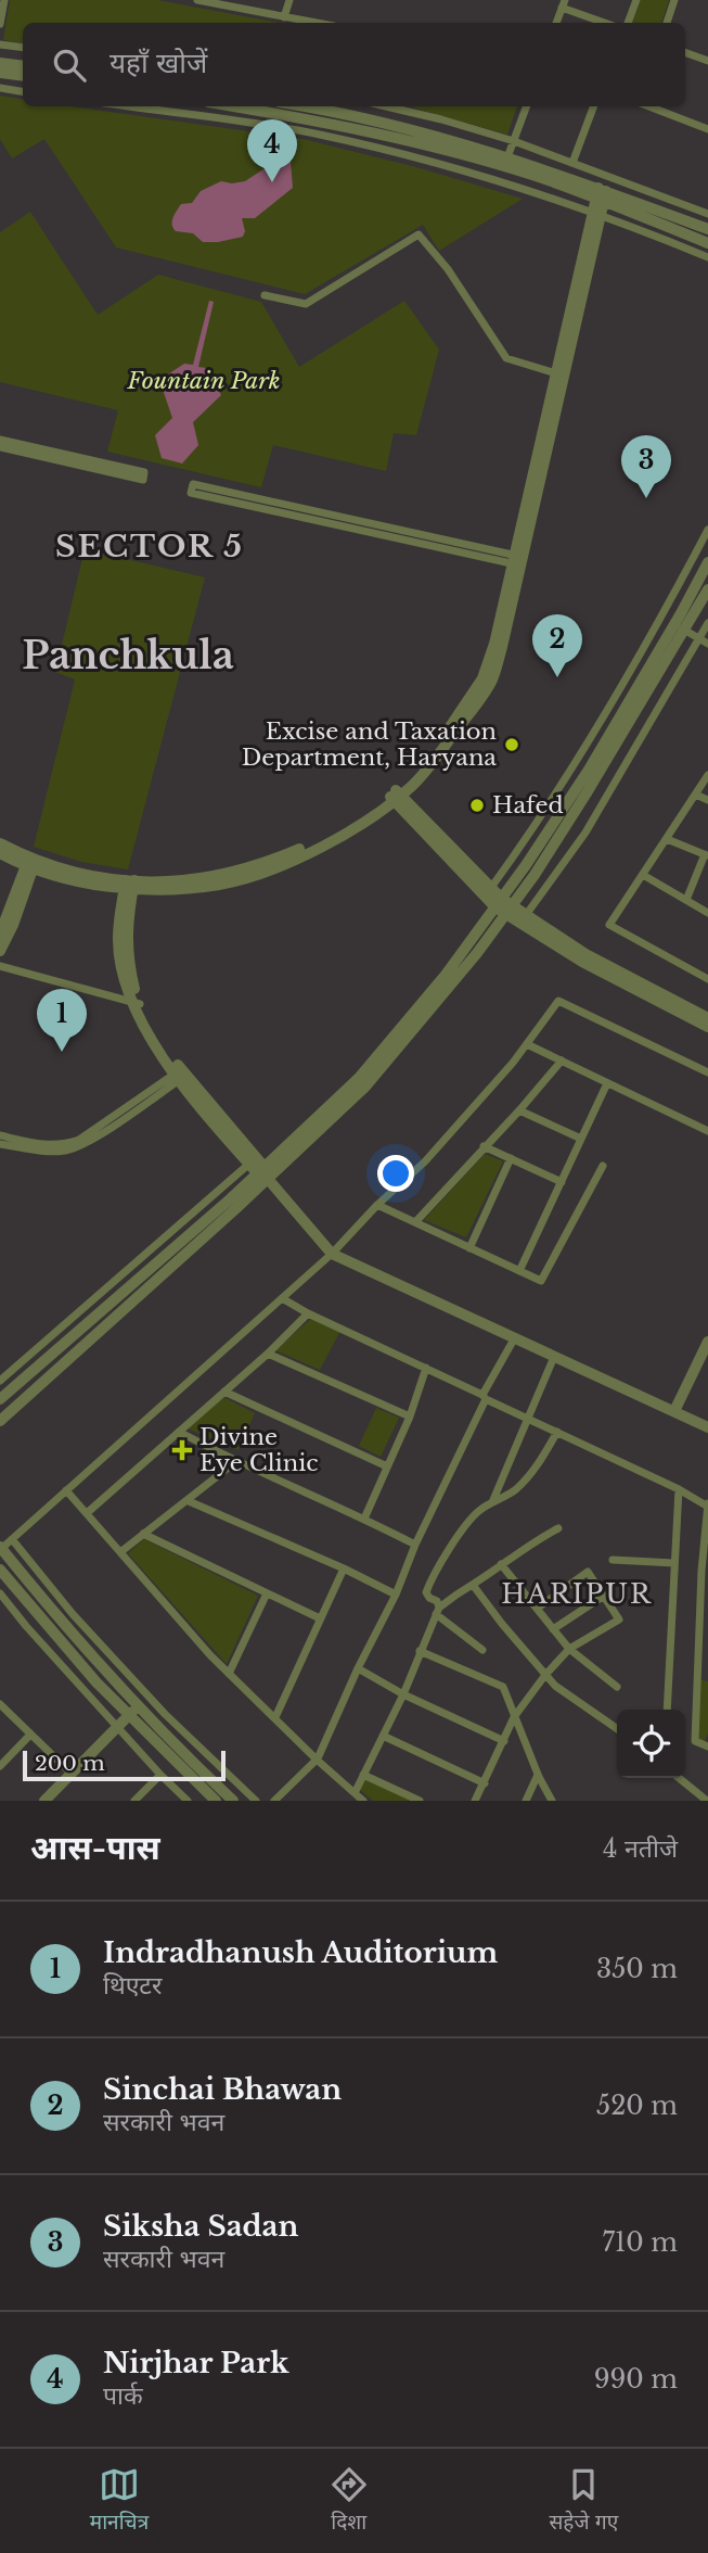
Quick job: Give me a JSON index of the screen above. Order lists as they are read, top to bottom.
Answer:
{
  "districts": ["SECTOR 5", "Panchkula", "HARIPUR"],
  "parks": ["Fountain Park"],
  "places": {
    "other": ["Excise and Taxation Department, Haryana", "Hafed"],
    "health": ["Divine Eye Clinic"]
  },
  "scale_bar": "200 m",
  "page": {
    "search": "यहाँ खोजें",
    "pins": [
      "4",
      "3",
      "2",
      "1"
    ],
    "scale": "200 m",
    "heading": ["आस-पास", "4 नतीजे"],
    "list": [
      {
        "mark": "1",
        "name": "Indradhanush Auditorium",
        "note": "थिएटर",
        "value": "350 m"
      },
      {
        "mark": "2",
        "name": "Sinchai Bhawan",
        "note": "सरकारी भवन",
        "value": "520 m"
      },
      {
        "mark": "3",
        "name": "Siksha Sadan",
        "note": "सरकारी भवन",
        "value": "710 m"
      },
      {
        "mark": "4",
        "name": "Nirjhar Park",
        "note": "पार्क",
        "value": "990 m"
      }
    ],
    "nav": ["मानचित्र", "दिशा", "सहेजे गए"]
  }
}
